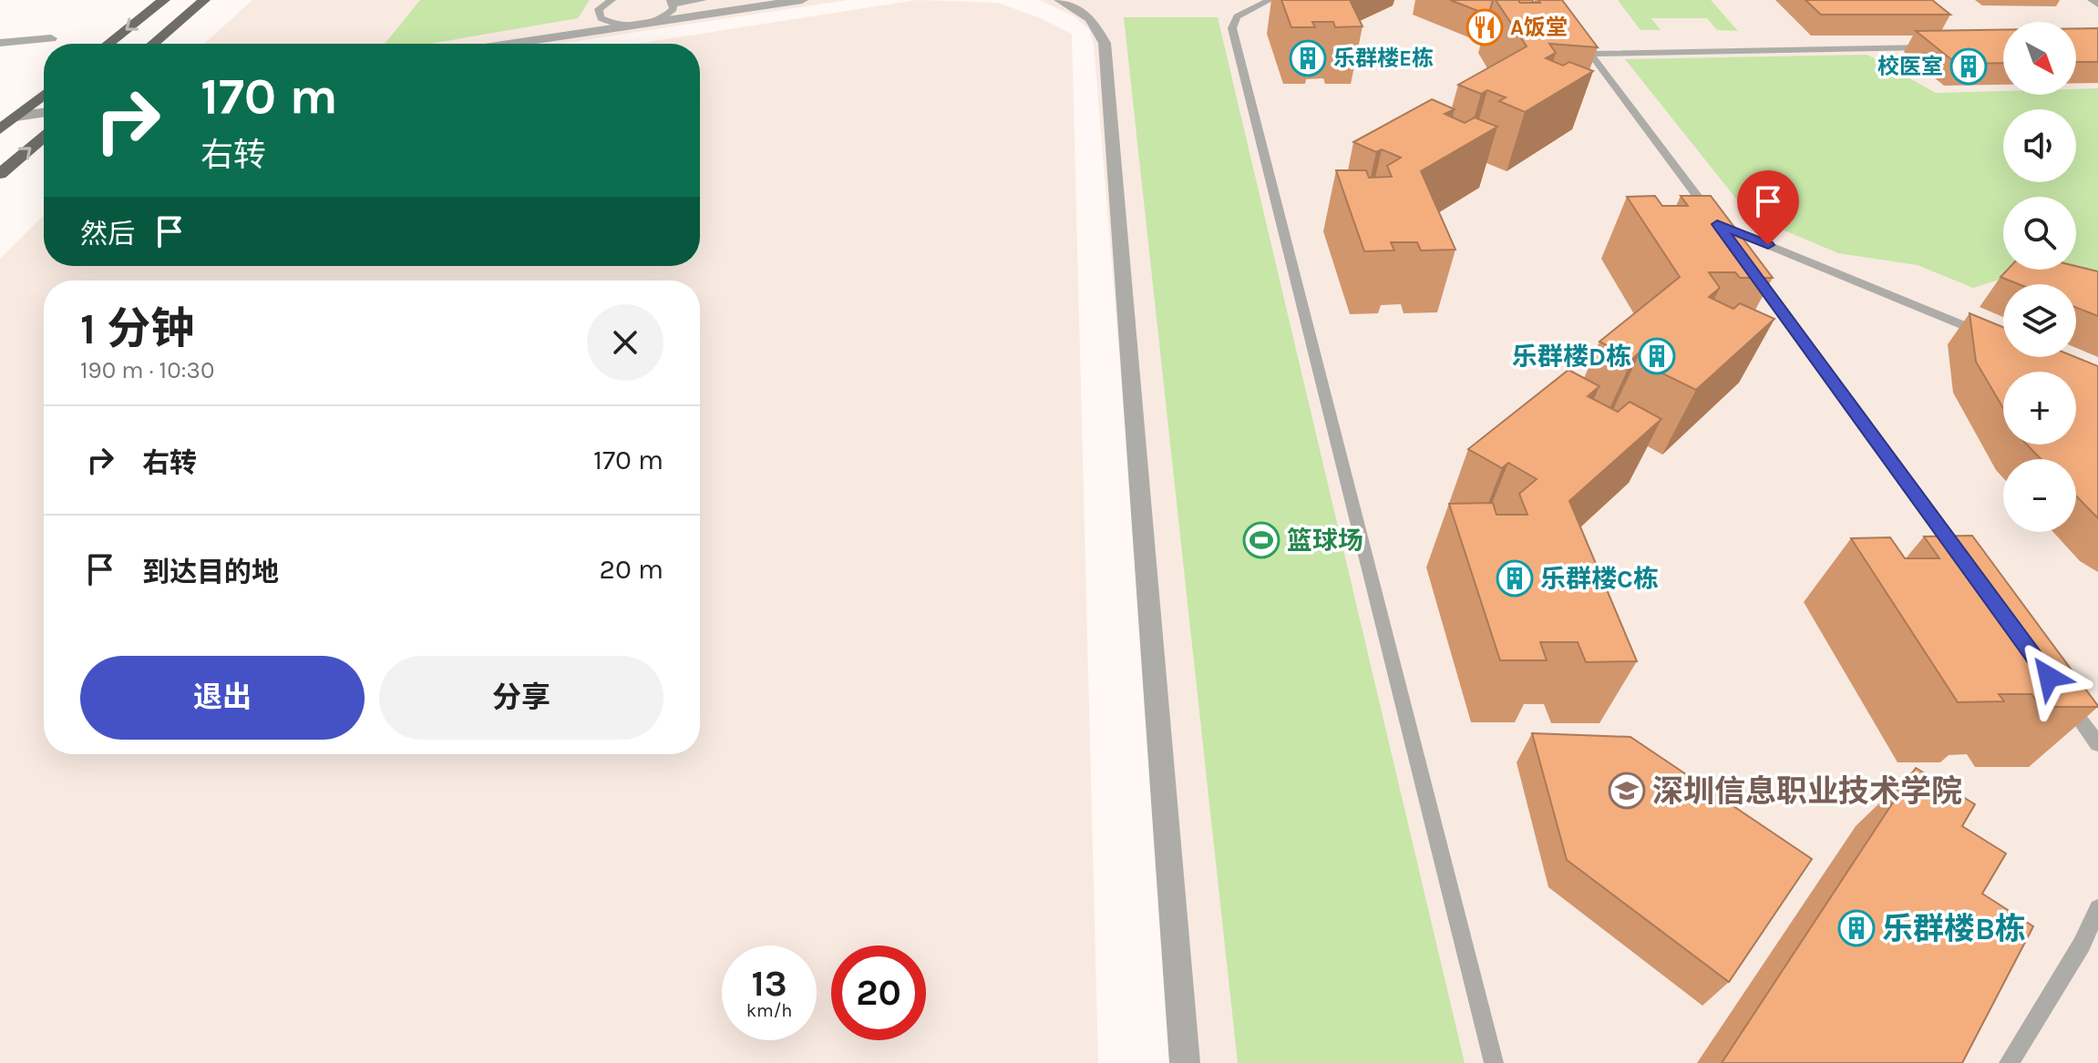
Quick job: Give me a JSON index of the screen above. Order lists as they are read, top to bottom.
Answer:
{
  "places": {
    "restaurant": ["A饭堂"],
    "building": [
      "乐群楼E栋",
      "校医室",
      "乐群楼D栋",
      "乐群楼C栋",
      "乐群楼B栋"
    ],
    "sports": ["篮球场"],
    "school or university": ["深圳信息职业技术学院"]
  },
  "north": "bottom right",
  "page": {
    "map_buttons": ["+", "−"],
    "turn": ["170 m", "右转"],
    "then": "然后",
    "heading": ["1 分钟", "190 m · 10:30"],
    "list": [
      {
        "name": "右转",
        "value": "170 m"
      },
      {
        "name": "到达目的地",
        "value": "20 m"
      }
    ],
    "buttons": ["退出", "分享"],
    "speed": "13 km/h",
    "limit": "20"
  }
}
